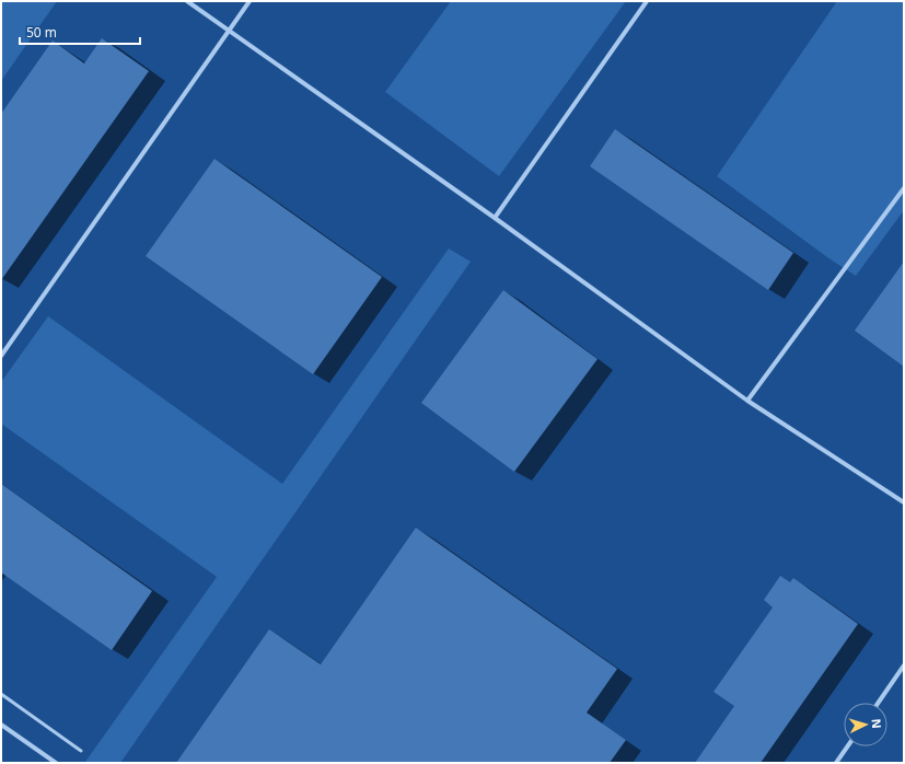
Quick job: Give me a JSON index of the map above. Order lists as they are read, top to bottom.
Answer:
{
  "scale_bar": "50 m",
  "north": "right"
}
